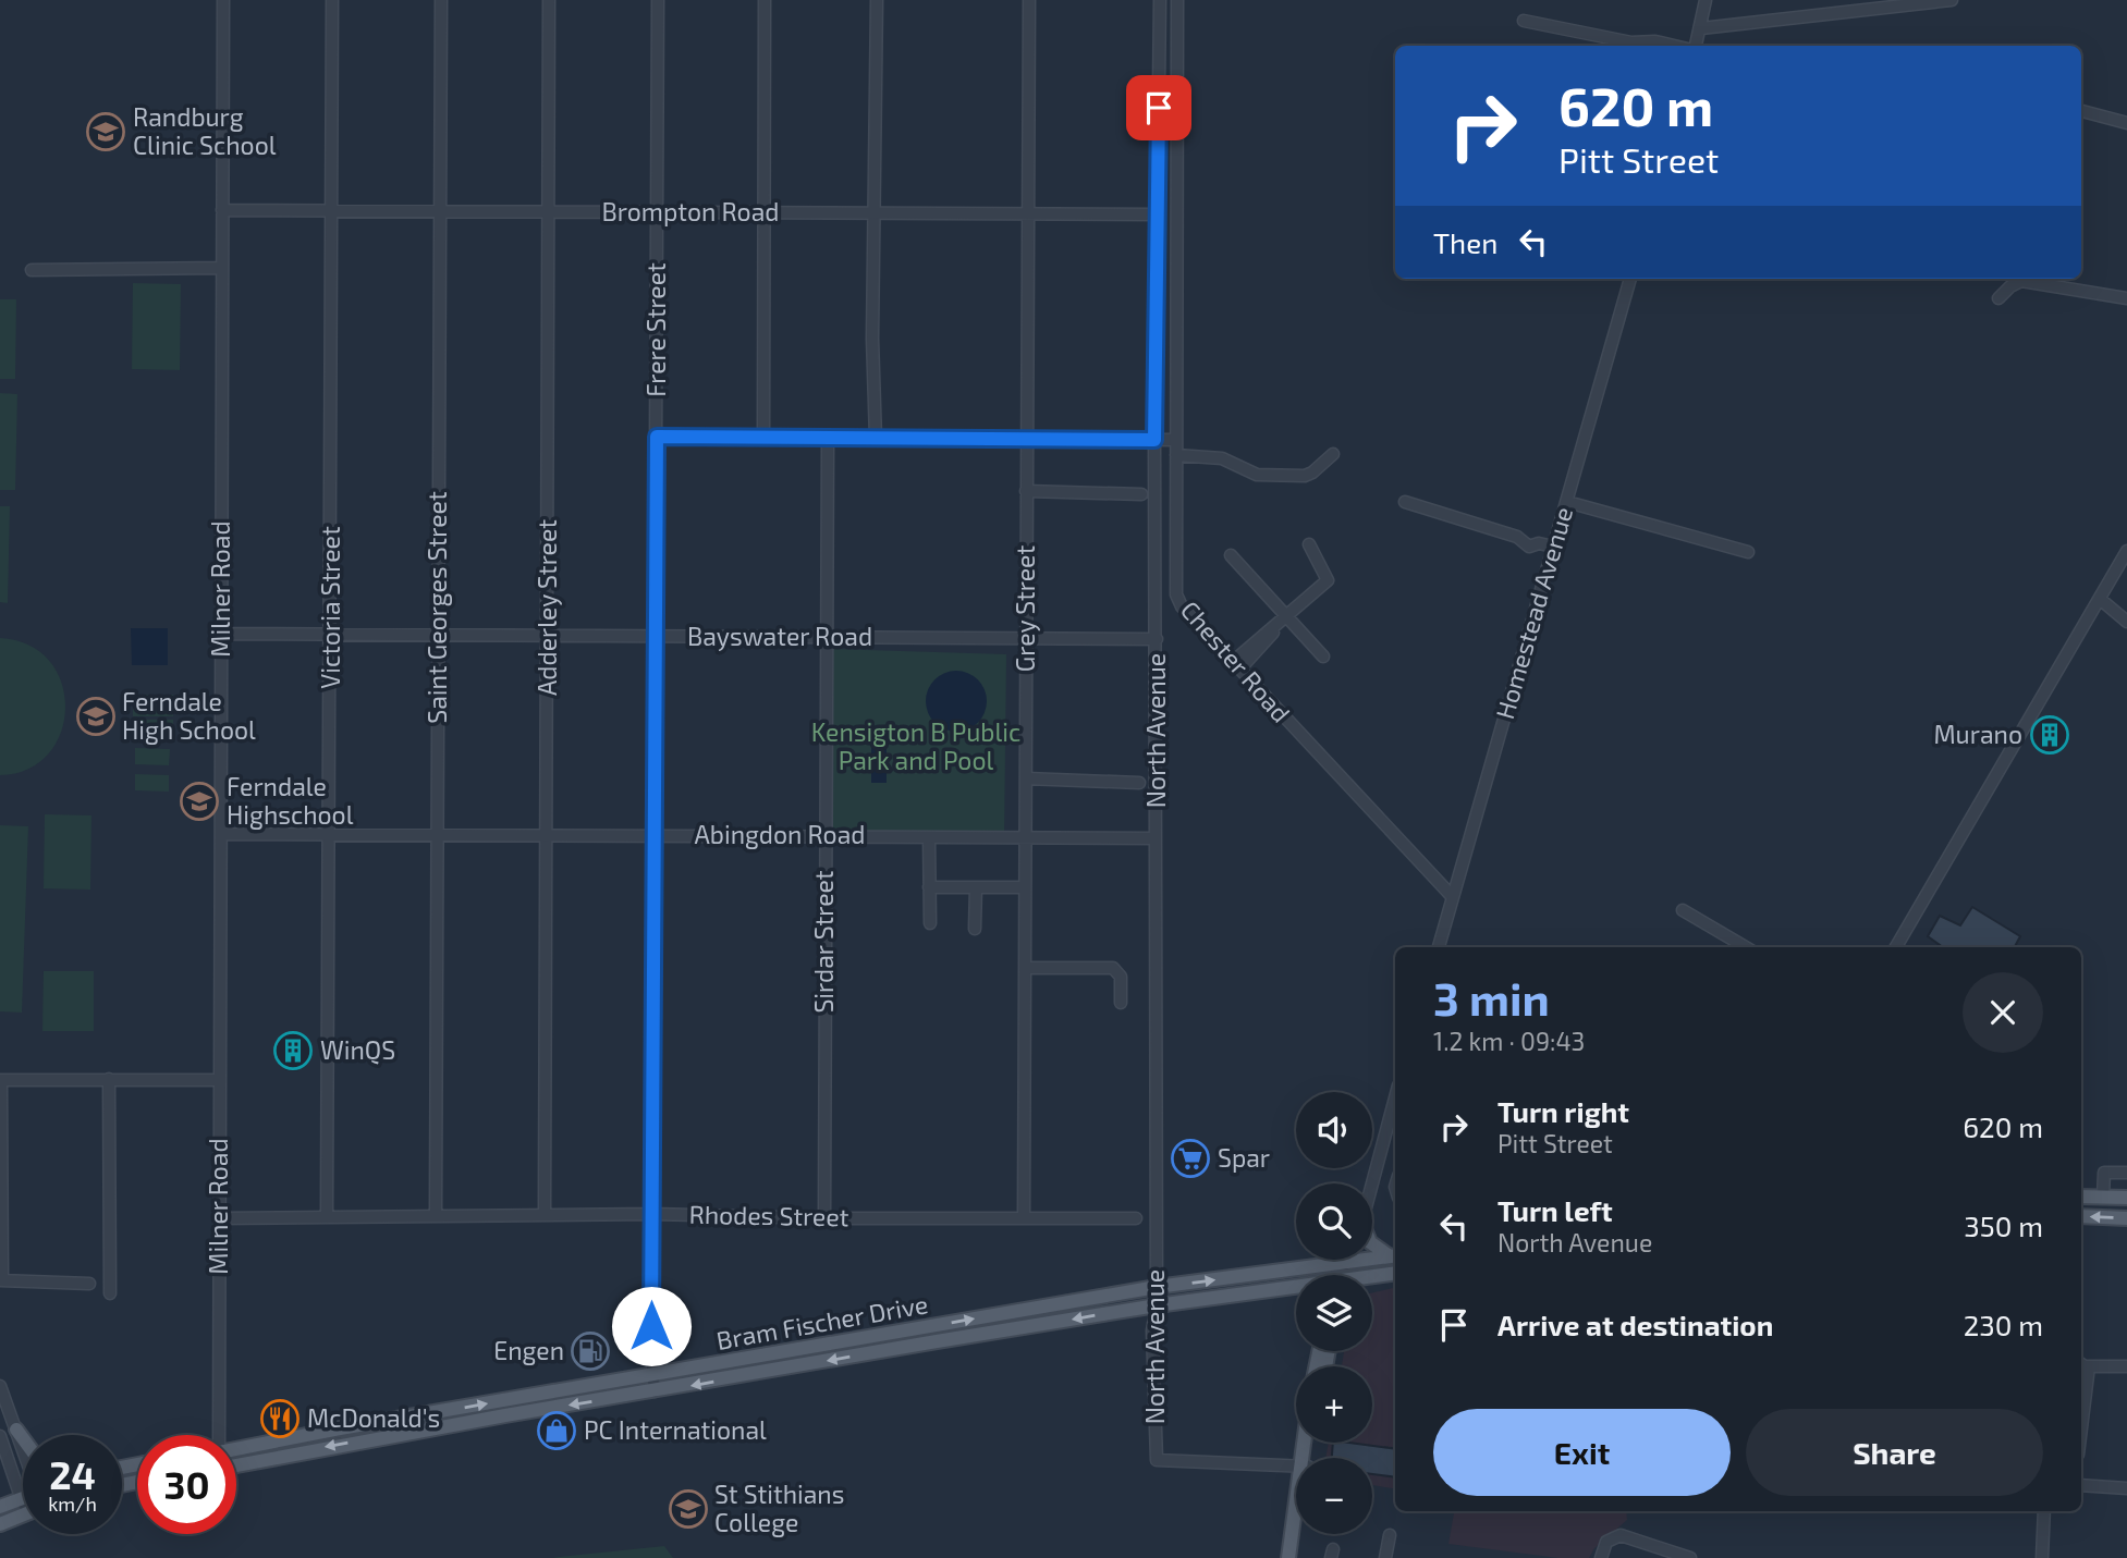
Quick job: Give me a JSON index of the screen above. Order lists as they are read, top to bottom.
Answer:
{
  "streets": {
    "main road": ["Bram Fischer Drive"],
    "street": [
      "Brompton Road",
      "Frere Street",
      "Milner Road",
      "Victoria Street",
      "Saint Georges Street",
      "Adderley Street",
      "Grey Street",
      "Homestead Avenue",
      "Bayswater Road",
      "Chester Road",
      "North Avenue",
      "Abingdon Road",
      "Sirdar Street",
      "Rhodes Street"
    ]
  },
  "crossings": [
    ["Brompton Road", "Frere Street"],
    ["Brompton Road", "Milner Road"],
    ["Brompton Road", "Victoria Street"],
    ["Brompton Road", "Saint Georges Street"],
    ["Brompton Road", "Adderley Street"],
    ["Brompton Road", "Grey Street"],
    ["Brompton Road", "North Avenue"],
    ["Frere Street", "Bayswater Road"],
    ["Frere Street", "Abingdon Road"],
    ["Frere Street", "Rhodes Street"],
    ["Frere Street", "Bram Fischer Drive"],
    ["Milner Road", "Bayswater Road"],
    ["Milner Road", "Abingdon Road"],
    ["Milner Road", "Rhodes Street"],
    ["Victoria Street", "Bayswater Road"],
    ["Victoria Street", "Abingdon Road"],
    ["Victoria Street", "Rhodes Street"],
    ["Saint Georges Street", "Bayswater Road"],
    ["Saint Georges Street", "Abingdon Road"],
    ["Saint Georges Street", "Rhodes Street"],
    ["Adderley Street", "Bayswater Road"],
    ["Adderley Street", "Abingdon Road"],
    ["Adderley Street", "Rhodes Street"],
    ["Grey Street", "Bayswater Road"],
    ["Grey Street", "Abingdon Road"],
    ["Grey Street", "Rhodes Street"],
    ["Homestead Avenue", "Chester Road"],
    ["Bayswater Road", "North Avenue"],
    ["Bayswater Road", "Sirdar Street"],
    ["North Avenue", "Abingdon Road"],
    ["North Avenue", "Bram Fischer Drive"],
    ["Abingdon Road", "Sirdar Street"],
    ["Sirdar Street", "Rhodes Street"]
  ],
  "parks": ["Kensigton B Public Park and Pool"],
  "places": {
    "school or university": [
      "Randburg Clinic School",
      "Ferndale High School",
      "Ferndale Highschool",
      "St Stithians College"
    ],
    "building": ["Murano", "WinQS"],
    "supermarket": ["Spar"],
    "fuel station": ["Engen"],
    "restaurant": ["McDonald's"],
    "shop": ["PC International"]
  },
  "page": {
    "turn": ["620 m", "Pitt Street"],
    "then": "Then",
    "heading": ["3 min", "1.2 km · 09:43"],
    "list": [
      {
        "name": "Turn right",
        "note": "Pitt Street",
        "value": "620 m"
      },
      {
        "name": "Turn left",
        "note": "North Avenue",
        "value": "350 m"
      },
      {
        "name": "Arrive at destination",
        "value": "230 m"
      }
    ],
    "map_buttons": ["+", "−"],
    "buttons": ["Exit", "Share"],
    "speed": "24 km/h",
    "limit": "30"
  }
}
